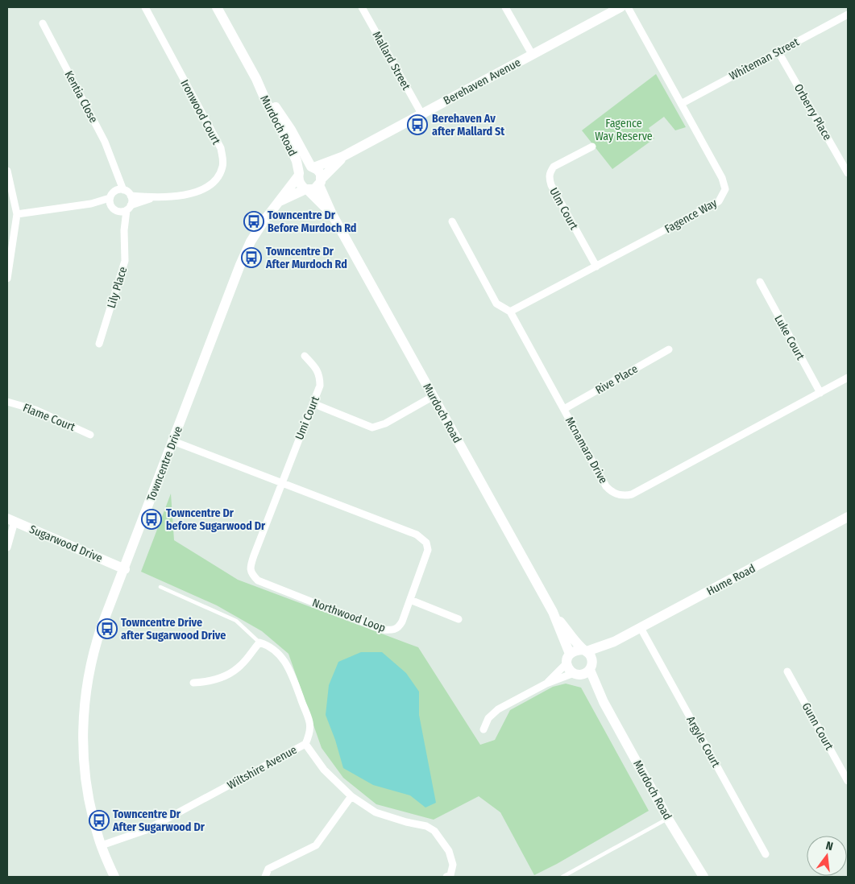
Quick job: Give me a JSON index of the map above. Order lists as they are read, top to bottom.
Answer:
{
  "streets": {
    "street": [
      "Whiteman Street",
      "Mallard Street",
      "Berehaven Avenue",
      "Kentia Close",
      "Ironwood Court",
      "Orberry Place",
      "Murdoch Road",
      "Ulm Court",
      "Fagence Way",
      "Lily Place",
      "Luke Court",
      "Rive Place",
      "Flame Court",
      "Umi Court",
      "Mcnamara Drive",
      "Towncentre Drive",
      "Sugarwood Drive",
      "Hume Road",
      "Northwood Loop",
      "Gunn Court",
      "Argyle Court",
      "Wiltshire Avenue"
    ]
  },
  "crossings": [
    ["Whiteman Street", "Orberry Place"],
    ["Whiteman Street", "Fagence Way"],
    ["Mallard Street", "Berehaven Avenue"],
    ["Berehaven Avenue", "Murdoch Road"],
    ["Berehaven Avenue", "Towncentre Drive"],
    ["Kentia Close", "Ironwood Court"],
    ["Kentia Close", "Lily Place"],
    ["Ironwood Court", "Lily Place"],
    ["Murdoch Road", "Towncentre Drive"],
    ["Murdoch Road", "Hume Road"],
    ["Ulm Court", "Fagence Way"],
    ["Fagence Way", "Mcnamara Drive"],
    ["Luke Court", "Mcnamara Drive"],
    ["Rive Place", "Mcnamara Drive"],
    ["Umi Court", "Northwood Loop"],
    ["Towncentre Drive", "Sugarwood Drive"],
    ["Towncentre Drive", "Northwood Loop"],
    ["Towncentre Drive", "Wiltshire Avenue"],
    ["Hume Road", "Argyle Court"]
  ],
  "parks": ["Fagence Way Reserve"],
  "places": {
    "bus stop": [
      "Berehaven Av after Mallard St",
      "Towncentre Dr Before Murdoch Rd",
      "Towncentre Dr After Murdoch Rd",
      "Towncentre Dr before Sugarwood Dr",
      "Towncentre Drive after Sugarwood Drive",
      "Towncentre Dr After Sugarwood Dr"
    ]
  },
  "north": "top"
}
